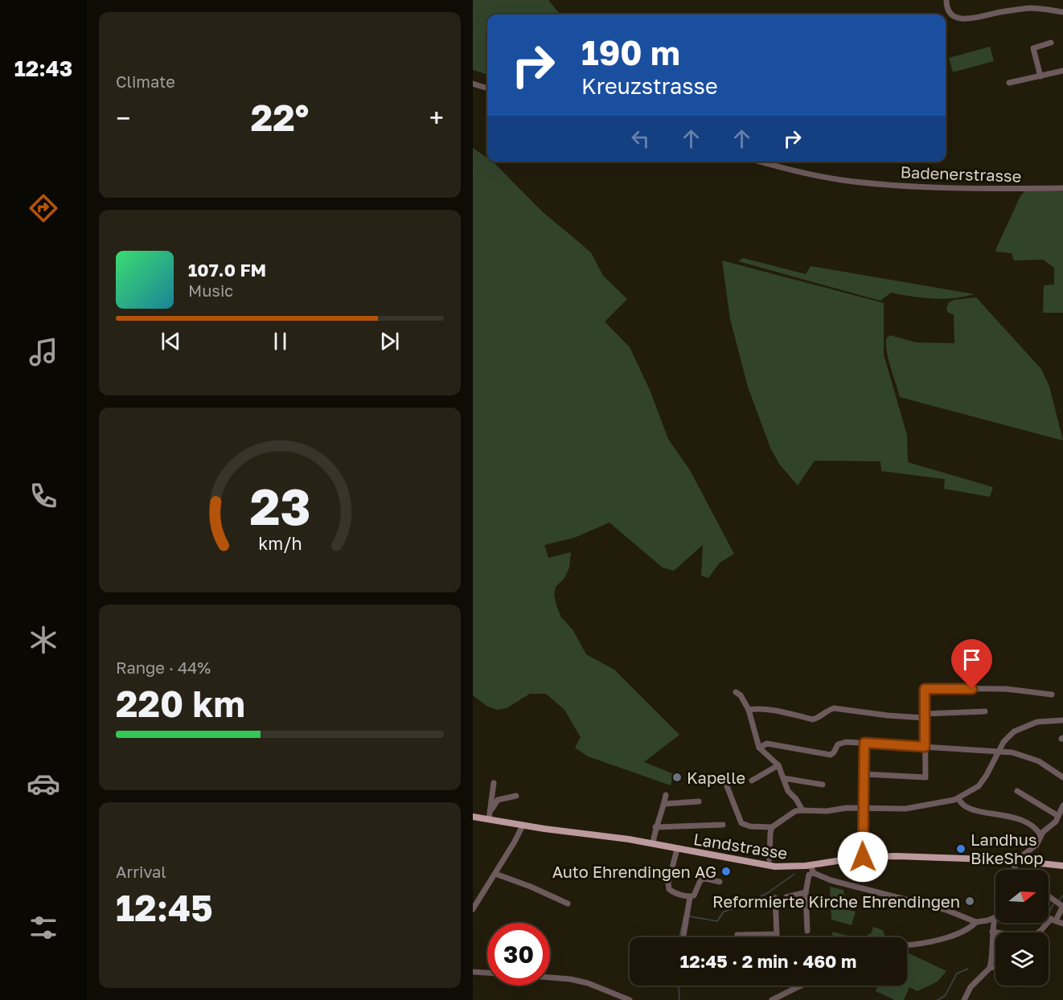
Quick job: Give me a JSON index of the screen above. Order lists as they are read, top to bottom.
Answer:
{
  "streets": {
    "main road": ["Landstrasse"],
    "street": ["Badenerstrasse"]
  },
  "places": [
    "Kapelle",
    "Landhus BikeShop",
    "Auto Ehrendingen AG",
    "Reformierte Kirche Ehrendingen"
  ],
  "north": "right",
  "page": {
    "tabs": "12:43",
    "tile": [
      "Climate",
      ["Range · 44%", "220 km"],
      ["Arrival", "12:45"]
    ],
    "turn": ["190 m", "Kreuzstrasse"],
    "heat": ["−", "22°", "+"],
    "song": ["107.0 FM", "Music"],
    "limit": "30",
    "trip": "12:45 · 2 min · 460 m",
    "gauge": ["23", "km/h"]
  }
}
